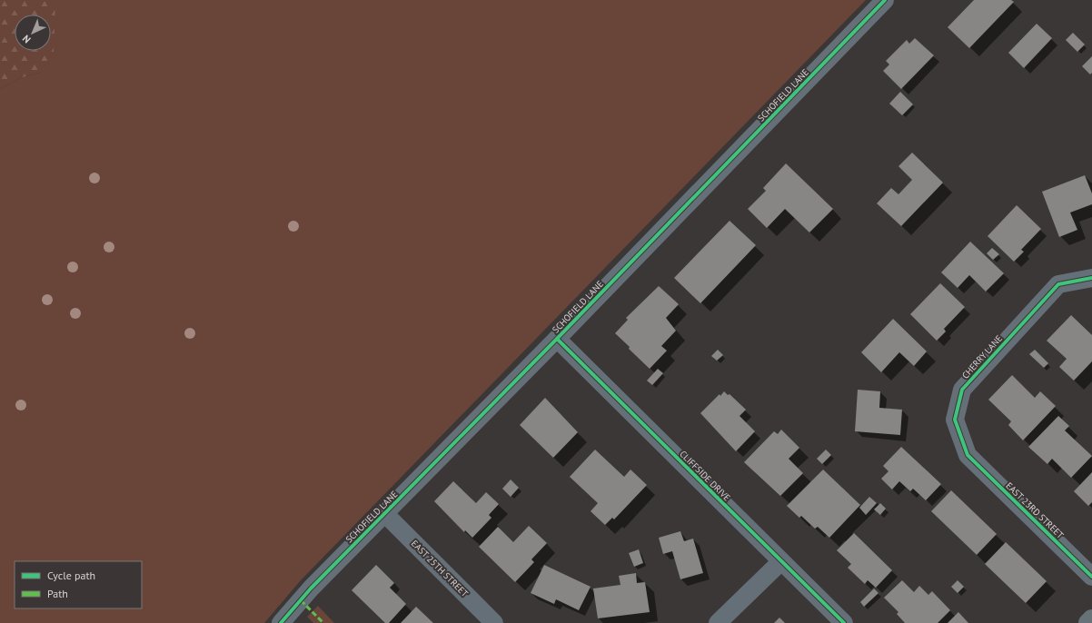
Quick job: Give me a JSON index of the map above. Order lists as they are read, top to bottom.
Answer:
{
  "streets": {
    "street": [
      "SCHOFIELD LANE",
      "CHERRY LANE",
      "CLIFFSIDE DRIVE",
      "EAST 23RD STREET",
      "EAST 25TH STREET"
    ]
  },
  "crossings": [
    ["SCHOFIELD LANE", "CLIFFSIDE DRIVE"],
    ["SCHOFIELD LANE", "EAST 25TH STREET"],
    ["CHERRY LANE", "EAST 23RD STREET"]
  ],
  "legend": ["Cycle path", "Path"],
  "north": "bottom left"
}
